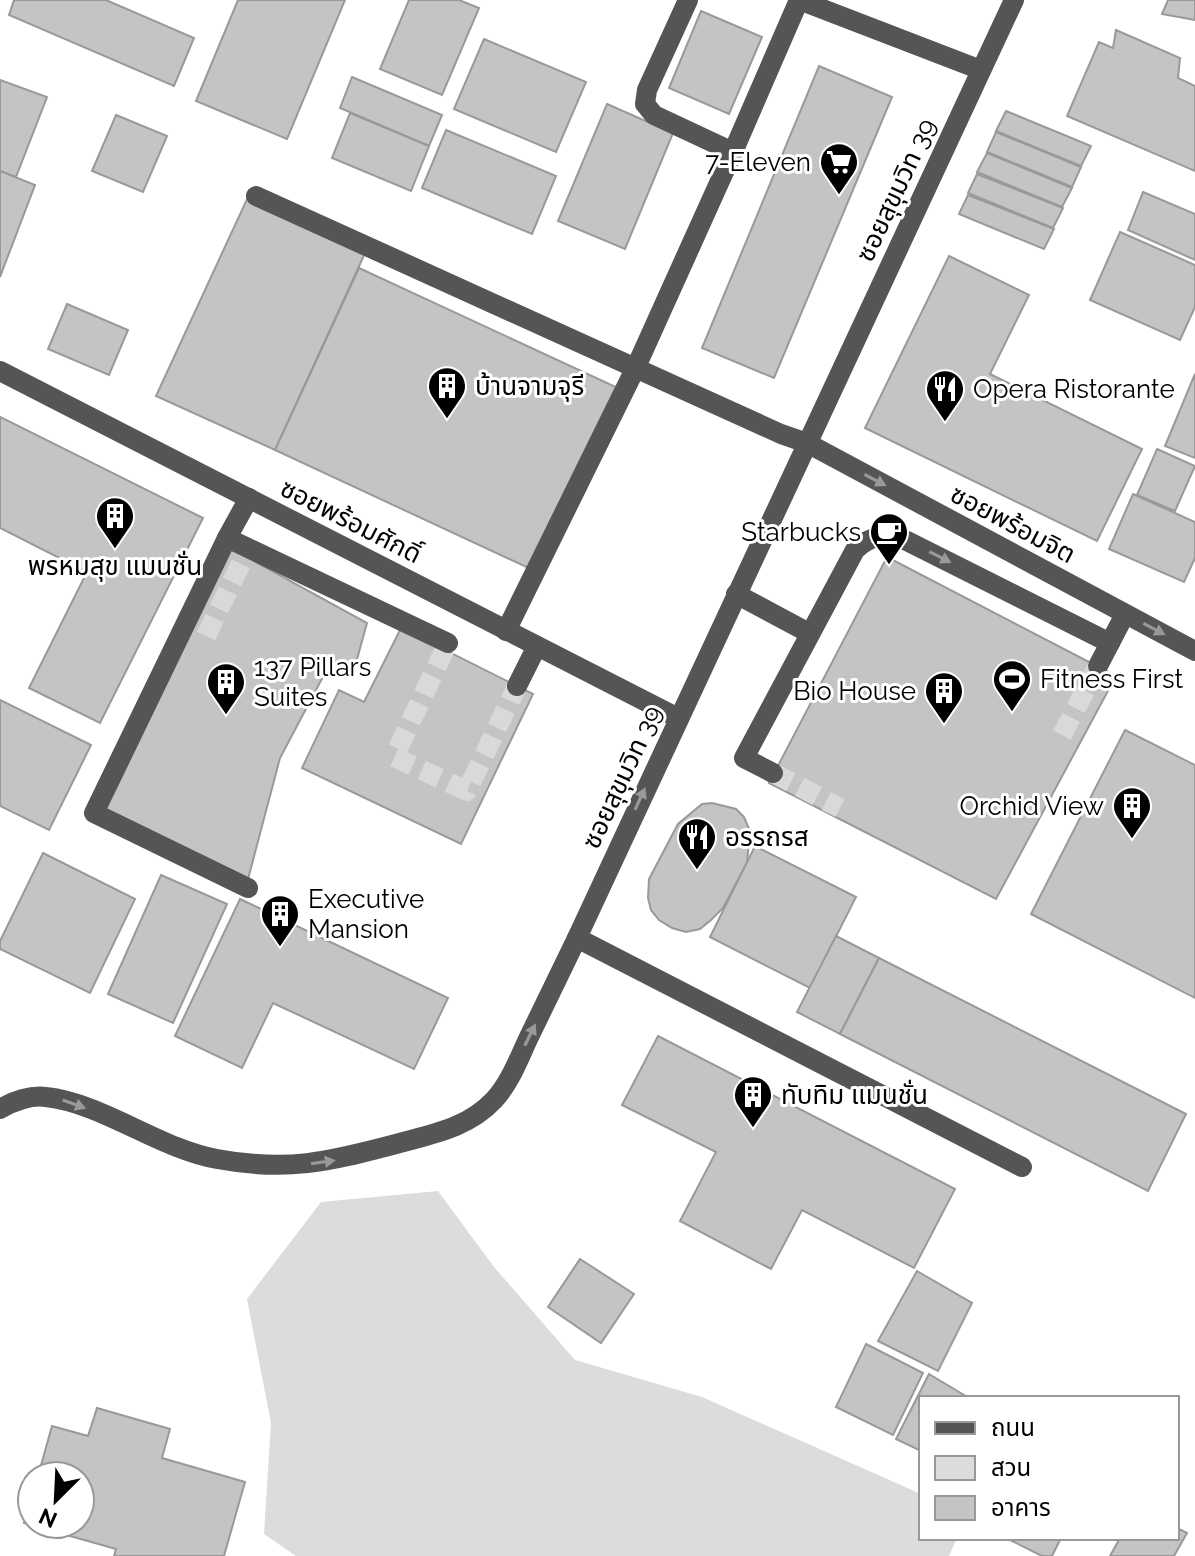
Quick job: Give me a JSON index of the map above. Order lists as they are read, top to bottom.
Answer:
{
  "streets": {
    "street": ["ซอยสุขุมวิท 39", "ซอยพร้อมศักดิ์", "ซอยพร้อมจิต"]
  },
  "crossings": [
    ["ซอยสุขุมวิท 39", "ซอยพร้อมศักดิ์"],
    ["ซอยสุขุมวิท 39", "ซอยพร้อมจิต"]
  ],
  "one_way": ["ซอยสุขุมวิท 39", "ซอยพร้อมจิต"],
  "places": {
    "supermarket": ["7-Eleven"],
    "building": [
      "บ้านจามจุรี",
      "พรหมสุข แมนชั่น",
      "137 Pillars Suites",
      "Bio House",
      "Orchid View",
      "Executive Mansion",
      "ทับทิม แมนชั่น"
    ],
    "restaurant": ["Opera Ristorante", "อรรถรส"],
    "cafe": ["Starbucks"],
    "sports": ["Fitness First"]
  },
  "legend": ["ถนน", "สวน", "อาคาร"],
  "north": "bottom left"
}
